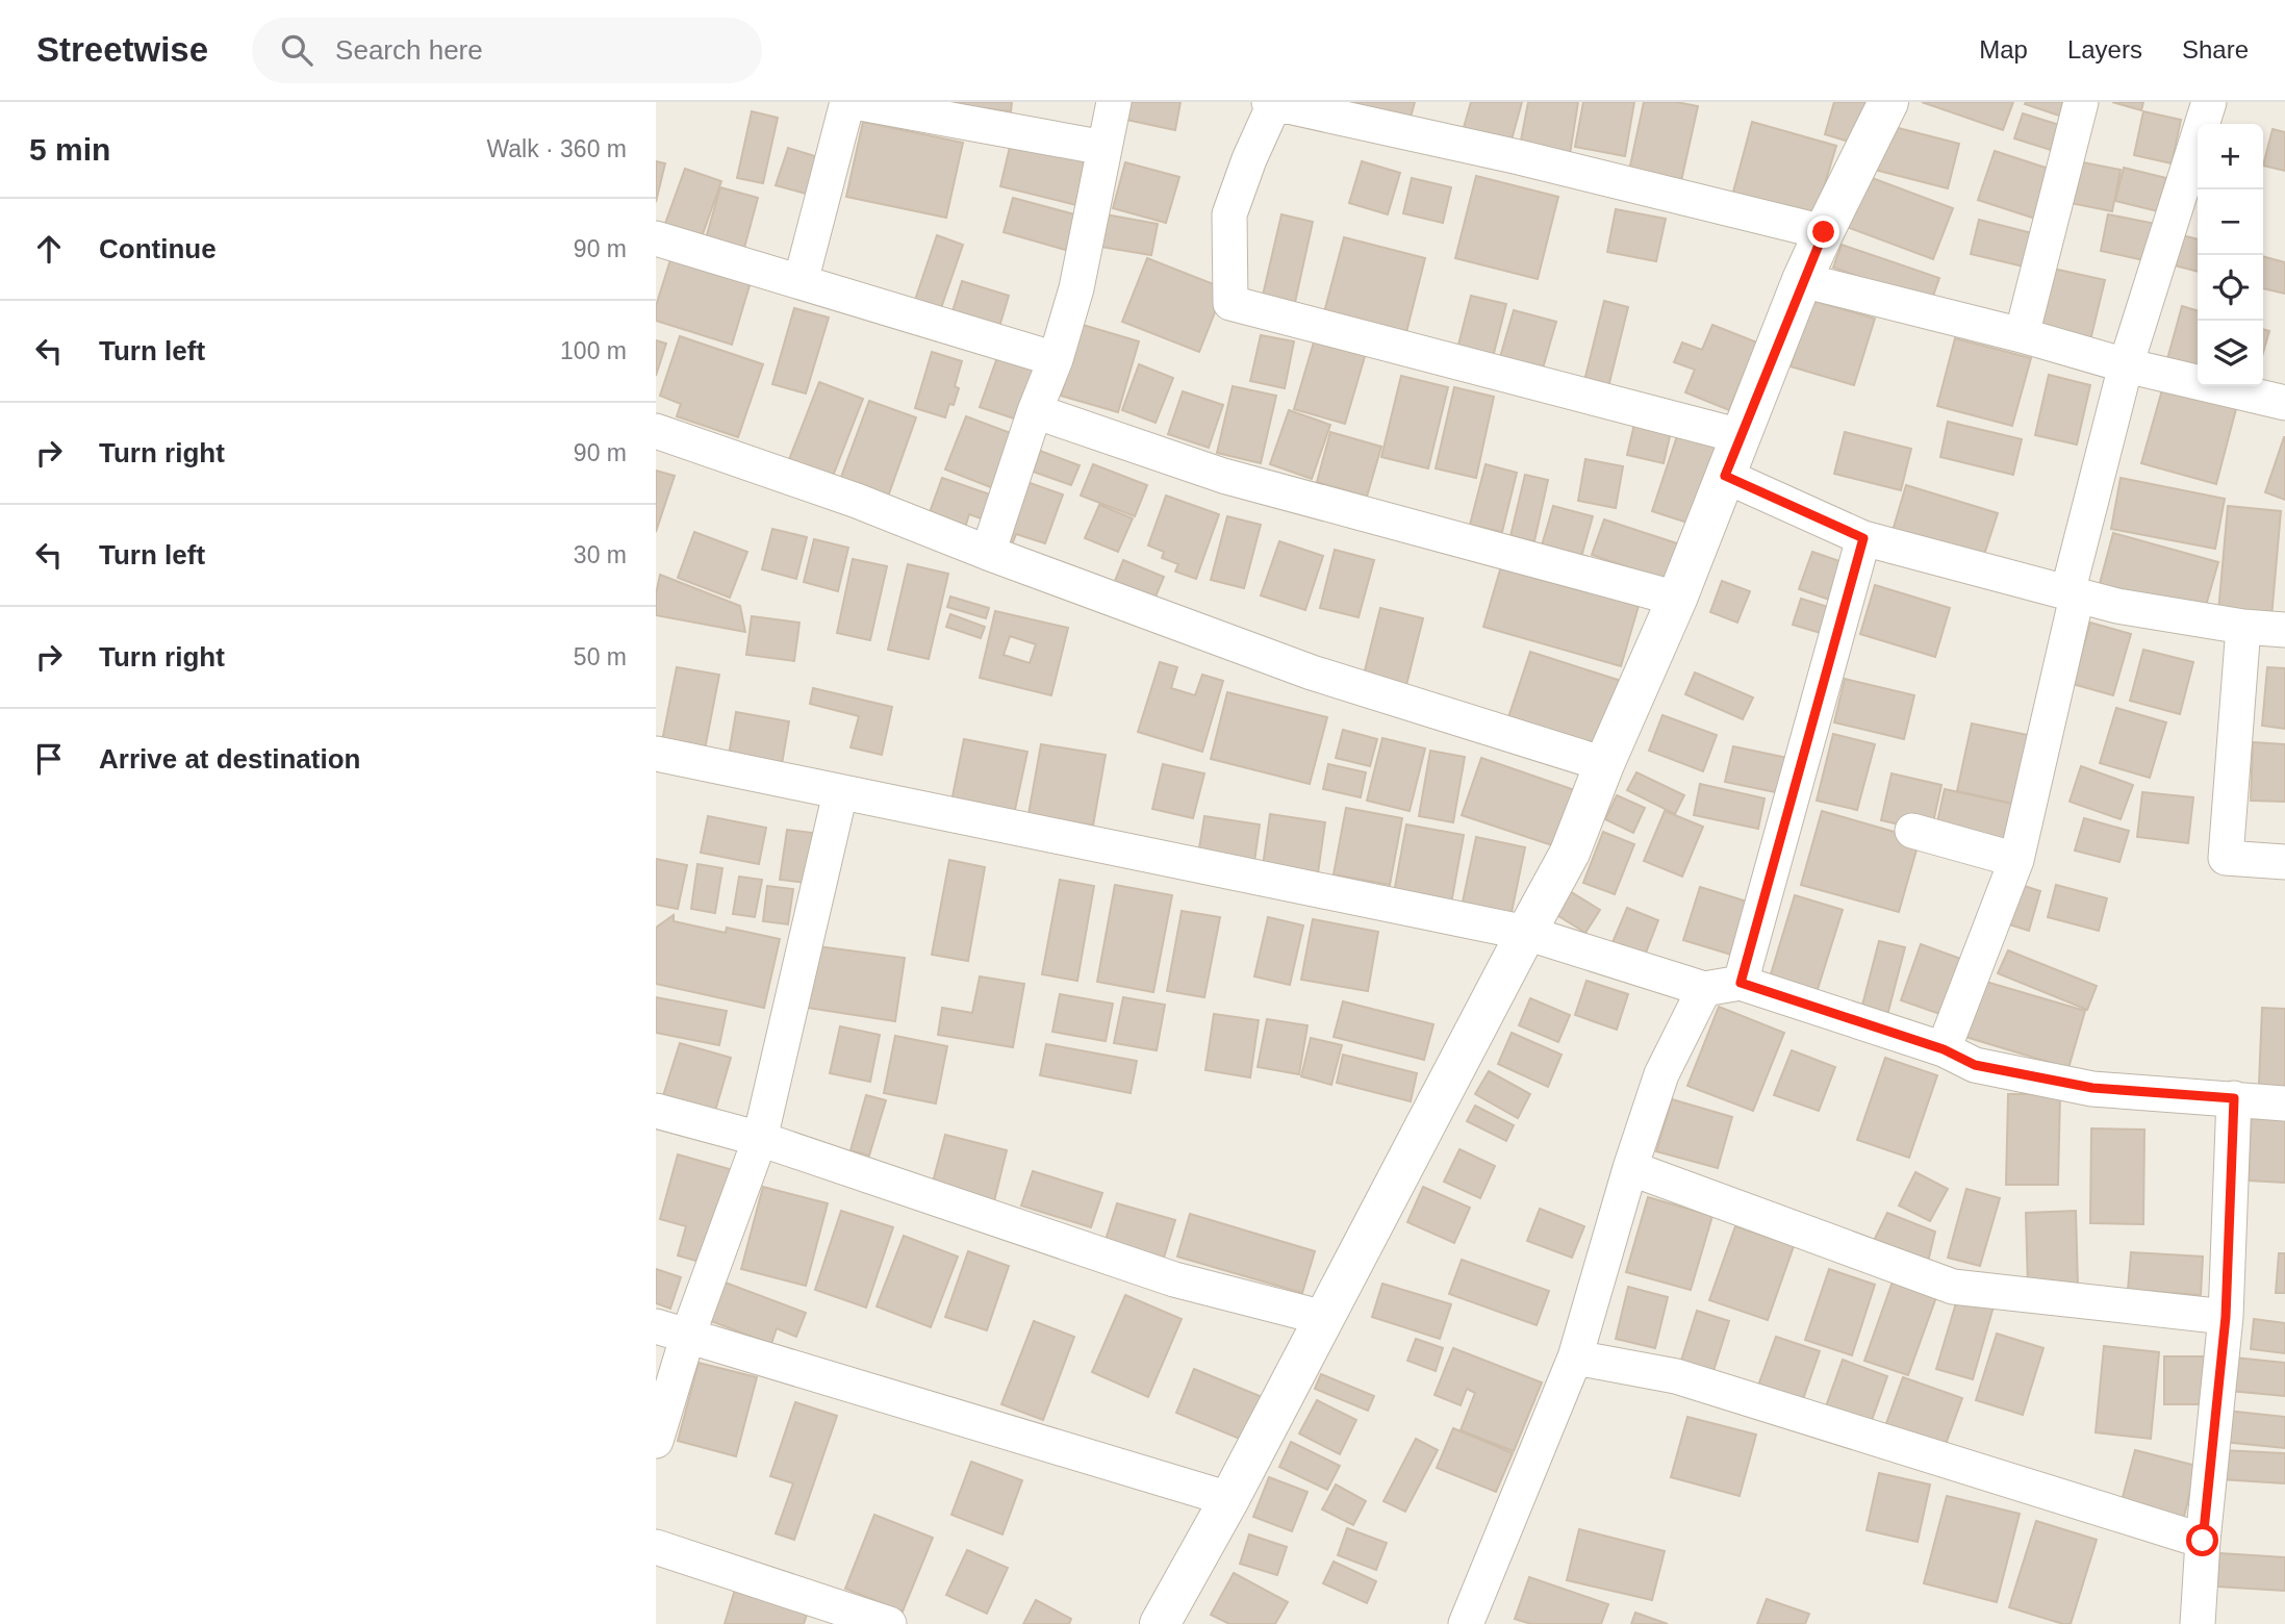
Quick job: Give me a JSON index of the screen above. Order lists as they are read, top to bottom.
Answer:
{
  "page": {
    "header": "Streetwise",
    "search": "Search here",
    "nav": ["Map", "Layers", "Share"],
    "heading": ["5 min", "Walk · 360 m"],
    "map_buttons": ["+", "−"],
    "list": [
      ["Continue", "90 m"],
      ["Turn left", "100 m"],
      ["Turn right", "90 m"],
      ["Turn left", "30 m"],
      ["Turn right", "50 m"],
      "Arrive at destination"
    ]
  }
}
